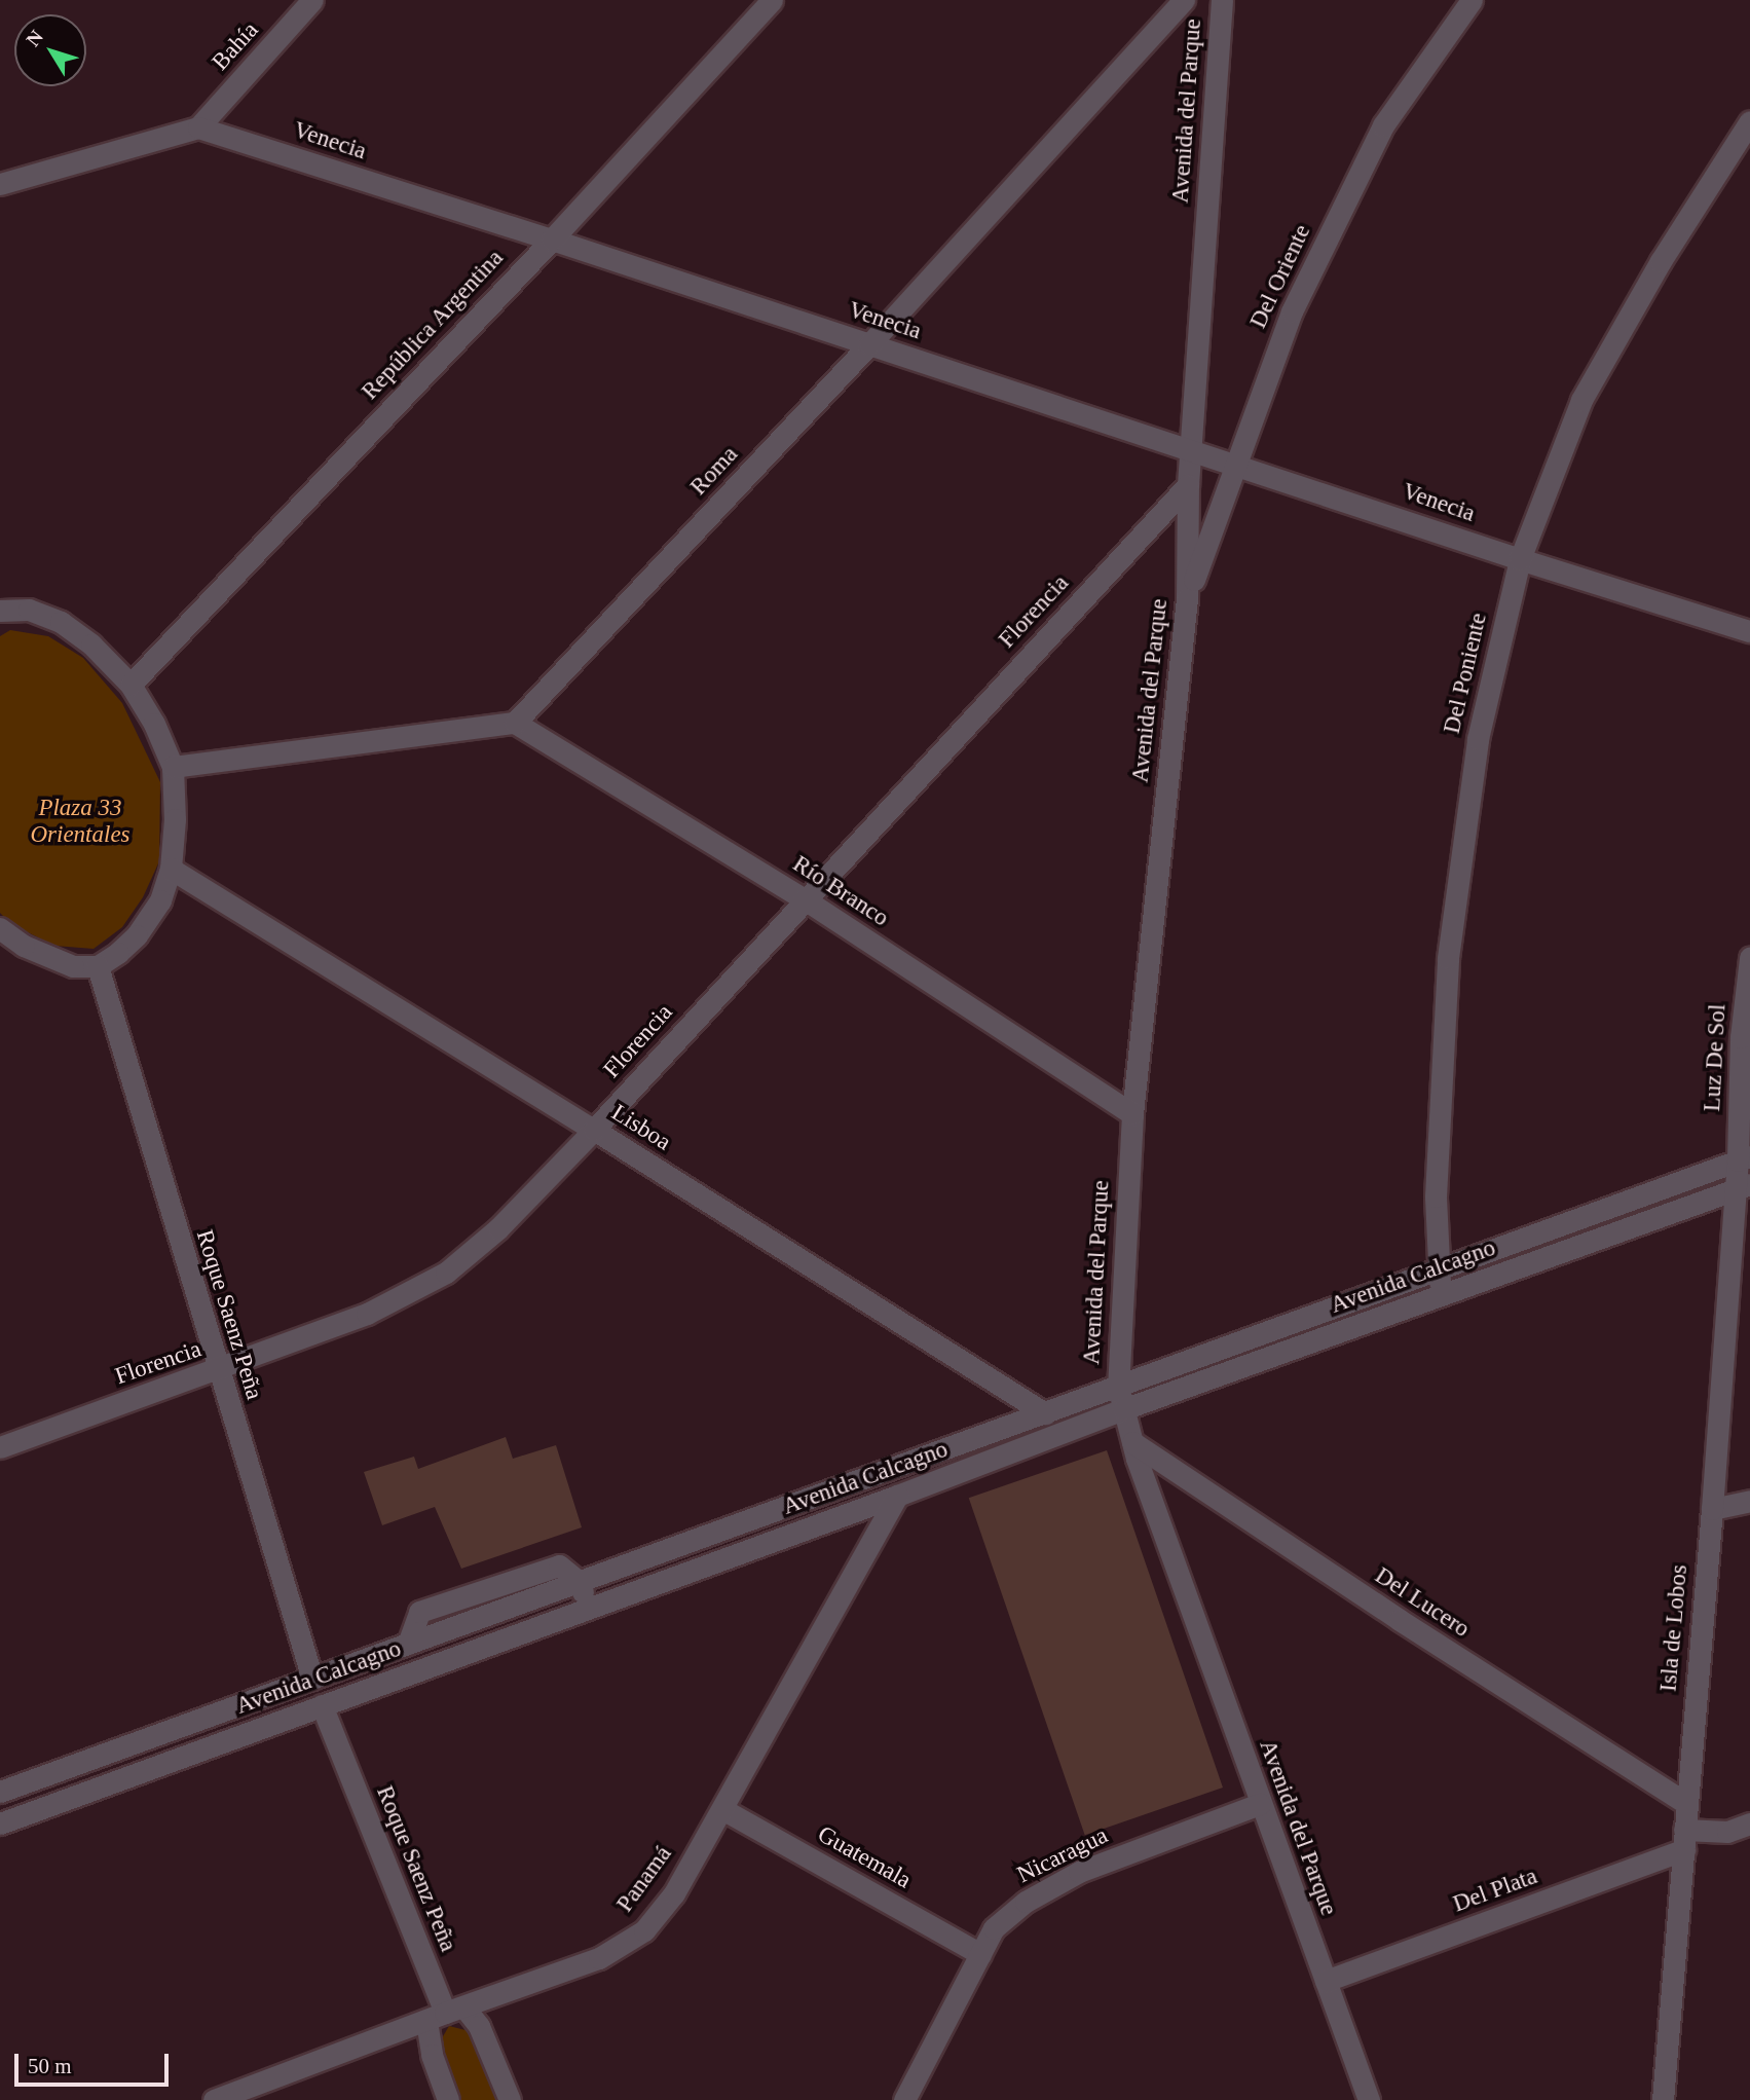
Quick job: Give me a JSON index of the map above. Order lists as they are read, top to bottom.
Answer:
{
  "streets": {
    "street": [
      "Bahía",
      "Avenida del Parque",
      "Venecia",
      "Del Oriente",
      "República Argentina",
      "Roma",
      "Florencia",
      "Del Poniente",
      "Río Branco",
      "Luz De Sol",
      "Lisboa",
      "Avenida Calcagno",
      "Roque Saenz Peña",
      "Del Lucero",
      "Isla de Lobos",
      "Nicaragua",
      "Guatemala",
      "Panamá",
      "Del Plata"
    ]
  },
  "crossings": [
    ["Bahía", "Venecia"],
    ["Avenida del Parque", "Venecia"],
    ["Avenida del Parque", "Del Oriente"],
    ["Avenida del Parque", "Florencia"],
    ["Avenida del Parque", "Río Branco"],
    ["Avenida del Parque", "Avenida Calcagno"],
    ["Avenida del Parque", "Del Lucero"],
    ["Avenida del Parque", "Nicaragua"],
    ["Avenida del Parque", "Del Plata"],
    ["Venecia", "Del Oriente"],
    ["Venecia", "República Argentina"],
    ["Venecia", "Roma"],
    ["Venecia", "Del Poniente"],
    ["Roma", "Río Branco"],
    ["Florencia", "Río Branco"],
    ["Florencia", "Lisboa"],
    ["Florencia", "Roque Saenz Peña"],
    ["Del Poniente", "Avenida Calcagno"],
    ["Luz De Sol", "Avenida Calcagno"],
    ["Luz De Sol", "Isla de Lobos"],
    ["Lisboa", "Avenida Calcagno"],
    ["Avenida Calcagno", "Roque Saenz Peña"],
    ["Avenida Calcagno", "Isla de Lobos"],
    ["Avenida Calcagno", "Panamá"],
    ["Roque Saenz Peña", "Panamá"],
    ["Del Lucero", "Isla de Lobos"],
    ["Isla de Lobos", "Del Plata"],
    ["Nicaragua", "Guatemala"],
    ["Guatemala", "Panamá"]
  ],
  "parks": ["Plaza 33 Orientales"],
  "scale_bar": "50 m",
  "north": "top left"
}
